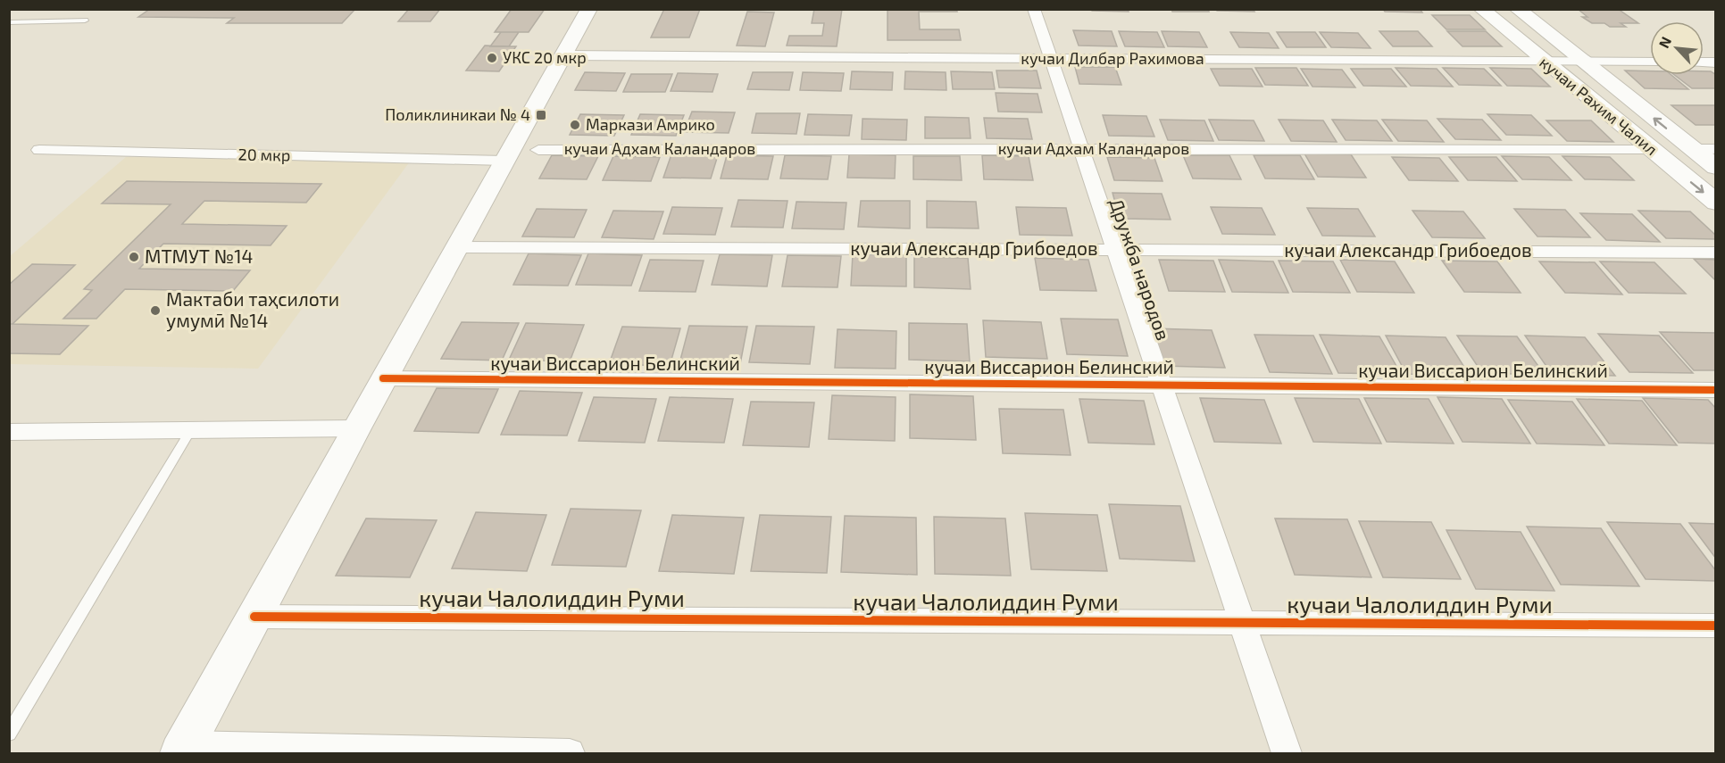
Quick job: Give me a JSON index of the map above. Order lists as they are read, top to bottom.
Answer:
{
  "streets": {
    "main road": ["кучаи Рахим Чалил"],
    "street": [
      "кучаи Дилбар Рахимова",
      "кучаи Адхам Каландаров",
      "20 мкр",
      "кучаи Александр Грибоедов",
      "Дружба народов",
      "кучаи Виссарион Белинский",
      "кучаи Чалолиддин Руми"
    ]
  },
  "crossings": [
    ["кучаи Дилбар Рахимова", "кучаи Рахим Чалил"],
    ["кучаи Дилбар Рахимова", "Дружба народов"],
    ["кучаи Рахим Чалил", "кучаи Адхам Каландаров"],
    ["кучаи Адхам Каландаров", "Дружба народов"],
    ["кучаи Александр Грибоедов", "Дружба народов"],
    ["Дружба народов", "кучаи Виссарион Белинский"],
    ["Дружба народов", "кучаи Чалолиддин Руми"]
  ],
  "places": {
    "other": [
      "УКС 20 мкр",
      "Маркази Амрико",
      "МТМУТ №14",
      "Мактаби таҳсилоти умумӣ №14"
    ],
    "transit": ["Поликлиникаи № 4"]
  },
  "north": "top left"
}
